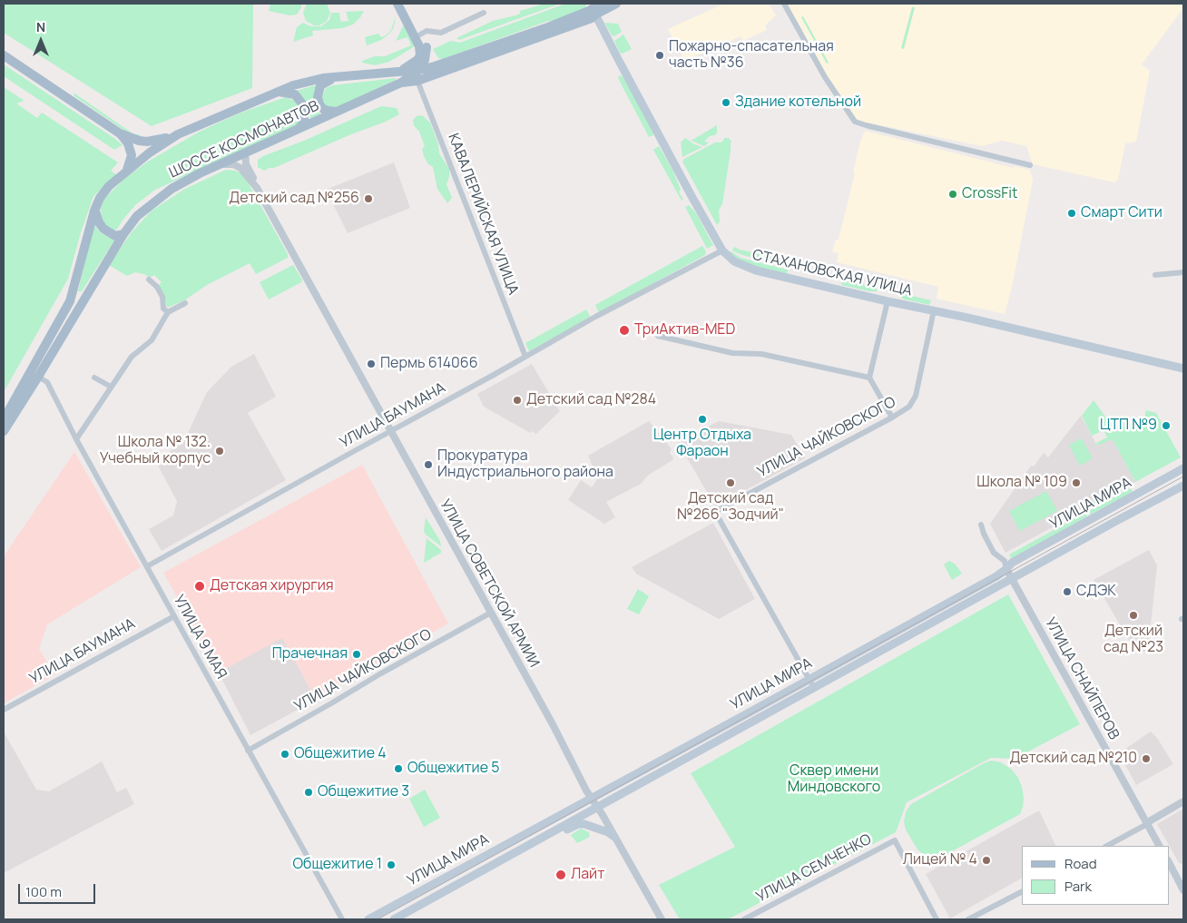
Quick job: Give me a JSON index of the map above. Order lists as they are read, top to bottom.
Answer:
{
  "streets": {
    "main road": ["ШОССЕ КОСМОНАВТОВ", "СТАХАНОВСКАЯ УЛИЦА", "УЛИЦА МИРА"],
    "street": [
      "КАВАЛЕРИЙСКАЯ УЛИЦА",
      "УЛИЦА БАУМАНА",
      "УЛИЦА ЧАЙКОВСКОГО",
      "УЛИЦА СОВЕТСКОЙ АРМИИ",
      "УЛИЦА 9 МАЯ",
      "УЛИЦА СНАЙПЕРОВ",
      "УЛИЦА СЕМЧЕНКО"
    ]
  },
  "crossings": [
    ["ШОССЕ КОСМОНАВТОВ", "КАВАЛЕРИЙСКАЯ УЛИЦА"],
    ["ШОССЕ КОСМОНАВТОВ", "СТАХАНОВСКАЯ УЛИЦА"],
    ["ШОССЕ КОСМОНАВТОВ", "УЛИЦА СОВЕТСКОЙ АРМИИ"],
    ["ШОССЕ КОСМОНАВТОВ", "УЛИЦА 9 МАЯ"],
    ["КАВАЛЕРИЙСКАЯ УЛИЦА", "УЛИЦА БАУМАНА"],
    ["СТАХАНОВСКАЯ УЛИЦА", "УЛИЦА БАУМАНА"],
    ["СТАХАНОВСКАЯ УЛИЦА", "УЛИЦА ЧАЙКОВСКОГО"],
    ["УЛИЦА БАУМАНА", "УЛИЦА СОВЕТСКОЙ АРМИИ"],
    ["УЛИЦА БАУМАНА", "УЛИЦА 9 МАЯ"],
    ["УЛИЦА ЧАЙКОВСКОГО", "УЛИЦА МИРА"],
    ["УЛИЦА ЧАЙКОВСКОГО", "УЛИЦА СОВЕТСКОЙ АРМИИ"],
    ["УЛИЦА ЧАЙКОВСКОГО", "УЛИЦА 9 МАЯ"],
    ["УЛИЦА МИРА", "УЛИЦА СОВЕТСКОЙ АРМИИ"],
    ["УЛИЦА МИРА", "УЛИЦА СНАЙПЕРОВ"]
  ],
  "parks": ["Сквер имени Миндовского"],
  "places": [
    "Пожарно-спасательная часть №36",
    "Здание котельной",
    "CrossFit",
    "Детский сад №256",
    "Смарт Сити",
    "ТриАктив-MED",
    "Пермь 614066",
    "Детский сад №284",
    "Центр Отдыха Фараон",
    "ЦТП №9",
    "Школа № 132. Учебный корпус",
    "Прокуратура Индустриального района",
    "Детский сад №266 \"Зодчий\"",
    "Школа № 109",
    "Детская хирургия",
    "СДЭК",
    "Детский сад №23",
    "Прачечная",
    "Общежитие 4",
    "Детский сад №210",
    "Общежитие 5",
    "Общежитие 3",
    "Лицей № 4",
    "Общежитие 1",
    "Лайт"
  ],
  "legend": ["Road", "Park"],
  "scale_bar": "100 m",
  "north": "top"
}
